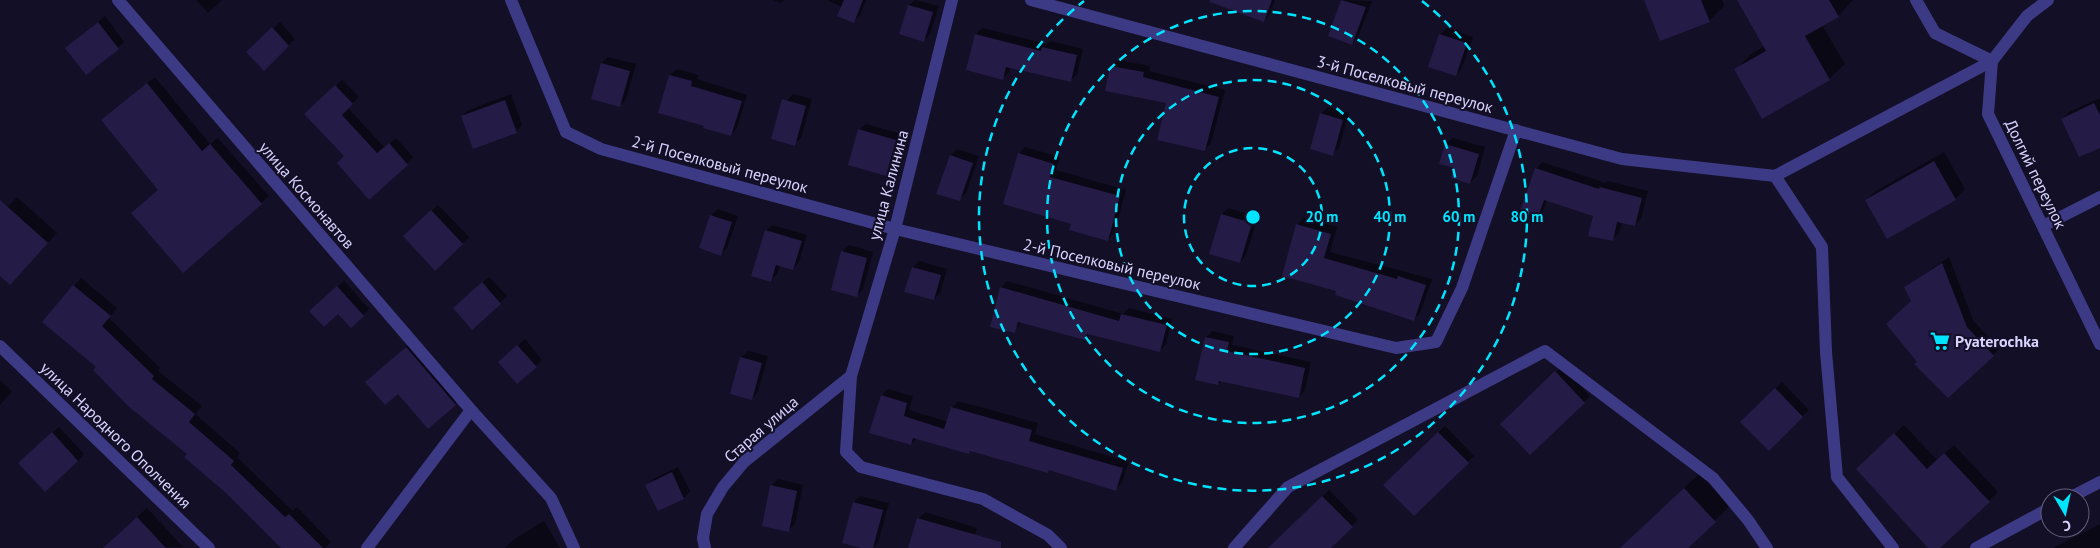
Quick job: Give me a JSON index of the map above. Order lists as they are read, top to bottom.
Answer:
{
  "streets": {
    "street": [
      "3-й Поселковый переулок",
      "2-й Поселковый переулок",
      "Долгий переулок",
      "улица Калинина",
      "улица Космонавтов",
      "Старая улица",
      "улица Народного Ополчения"
    ]
  },
  "crossings": [
    ["3-й Поселковый переулок", "2-й Поселковый переулок"],
    ["2-й Поселковый переулок", "улица Калинина"],
    ["улица Калинина", "Старая улица"]
  ],
  "places": {
    "supermarket": ["Pyaterochka"]
  },
  "north": "bottom",
  "rings": [
    "20 m",
    "40 m",
    "60 m",
    "80 m"
  ]
}
